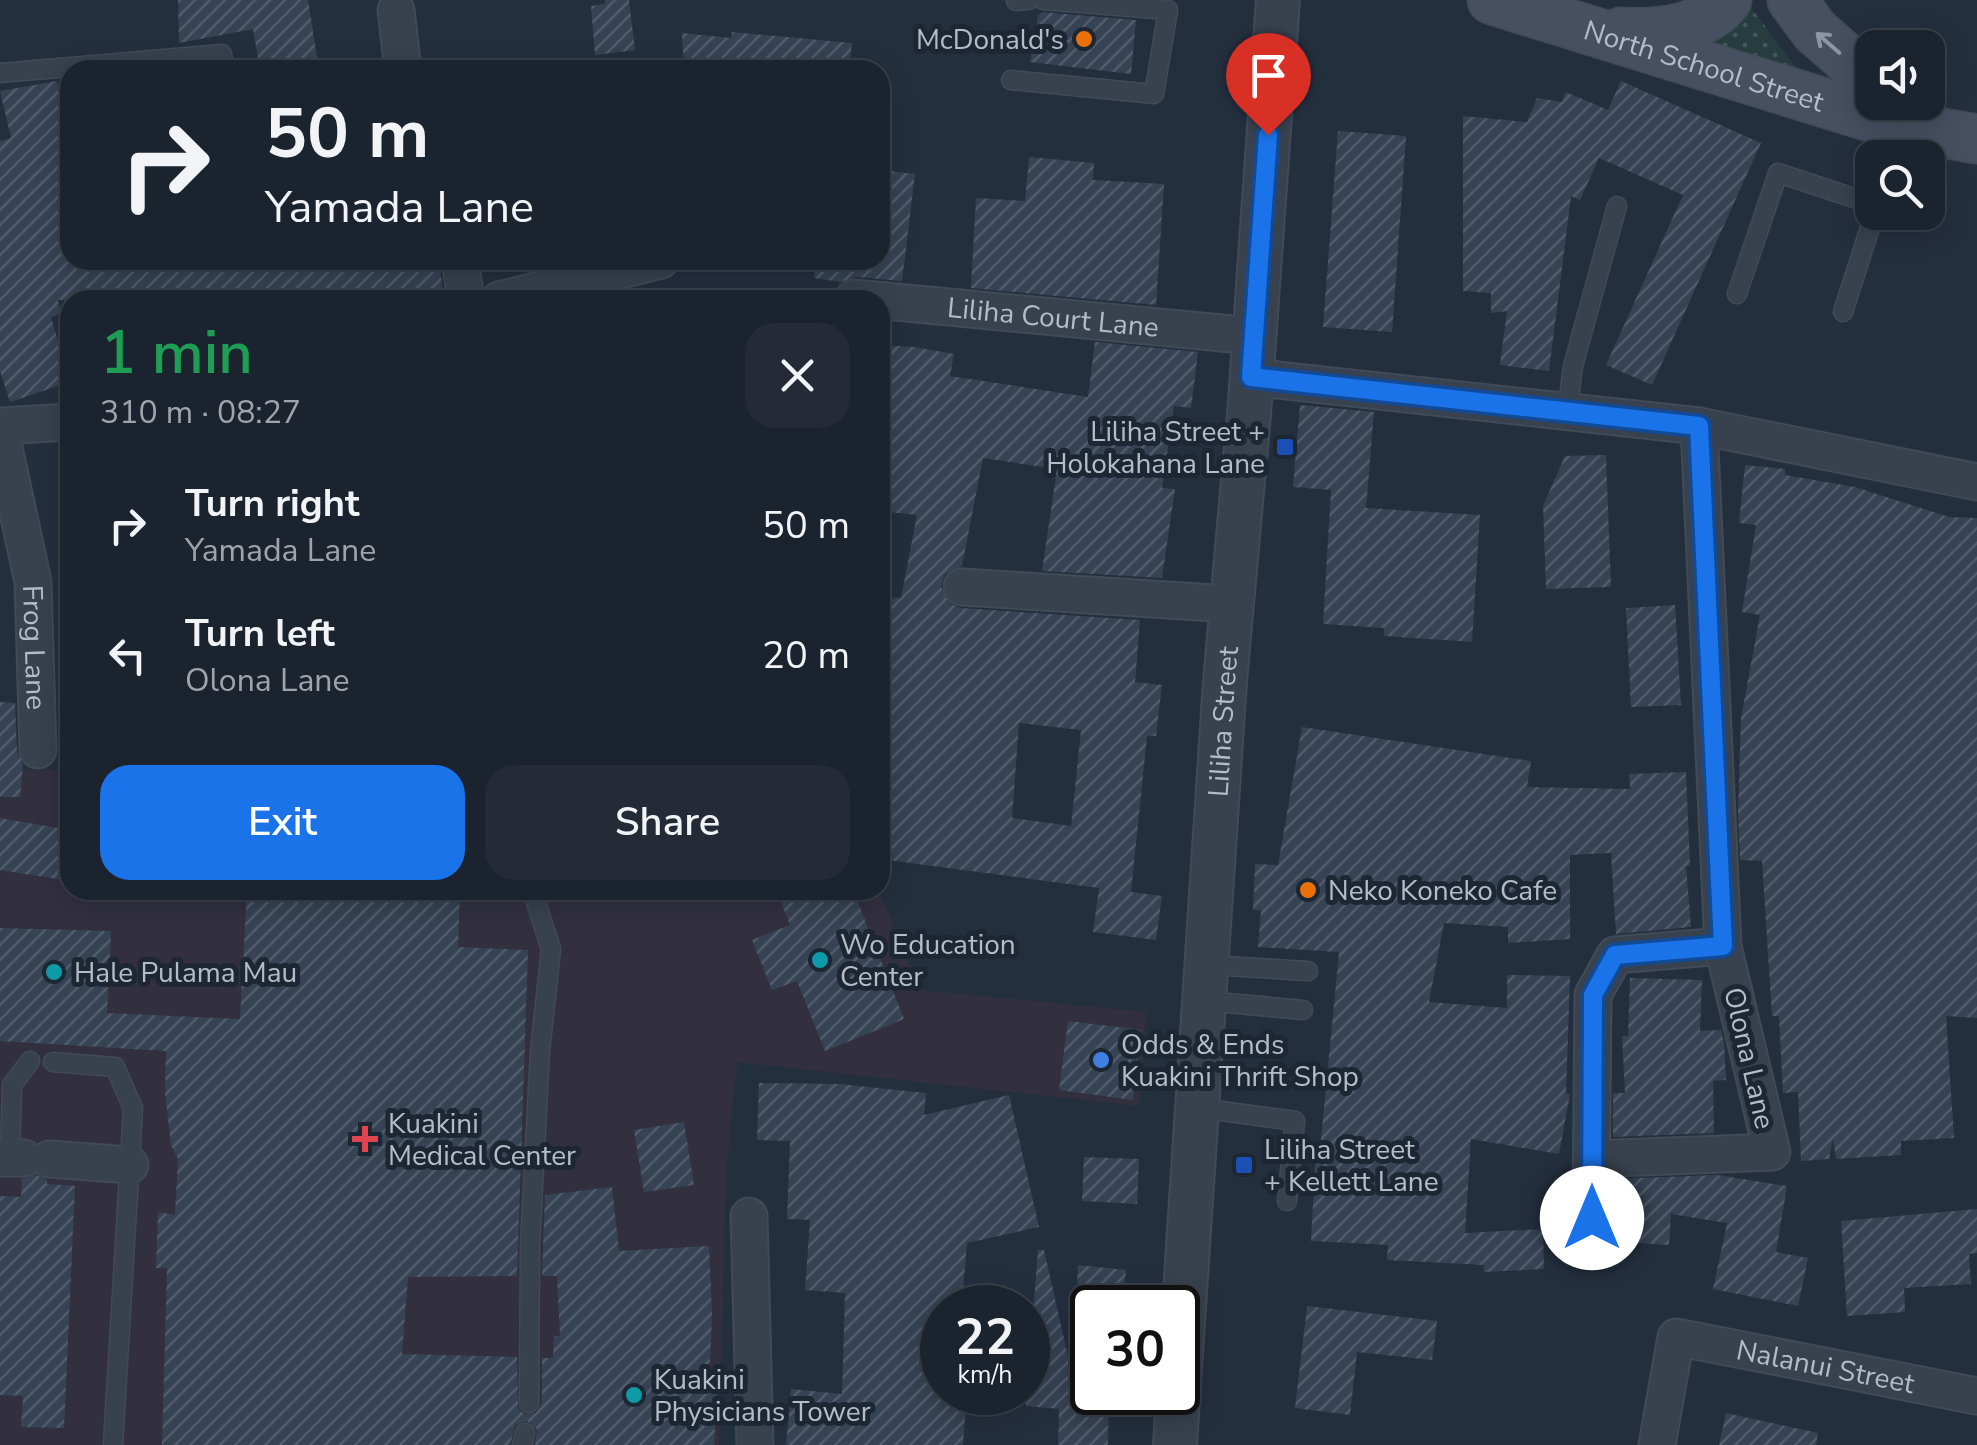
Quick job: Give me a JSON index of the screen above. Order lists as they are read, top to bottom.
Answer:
{
  "streets": {
    "main road": ["North School Street"],
    "street": [
      "Liliha Court Lane",
      "Frog Lane",
      "Liliha Street",
      "Olona Lane",
      "Nalanui Street"
    ]
  },
  "crossings": [
    ["Liliha Court Lane", "Liliha Street"],
    ["Liliha Court Lane", "Olona Lane"]
  ],
  "places": {
    "other": [
      "McDonald's",
      "Neko Koneko Cafe",
      "Wo Education Center",
      "Hale Pulama Mau",
      "Odds & Ends Kuakini Thrift Shop",
      "Kuakini Physicians Tower"
    ],
    "transit": ["Liliha Street + Holokahana Lane", "Liliha Street + Kellett Lane"],
    "health": ["Kuakini Medical Center"]
  },
  "page": {
    "turn": ["50 m", "Yamada Lane"],
    "heading": ["1 min", "310 m · 08:27"],
    "list": [
      {
        "name": "Turn right",
        "note": "Yamada Lane",
        "value": "50 m"
      },
      {
        "name": "Turn left",
        "note": "Olona Lane",
        "value": "20 m"
      }
    ],
    "buttons": ["Exit", "Share"],
    "speed": "22 km/h",
    "limit": "30"
  }
}
